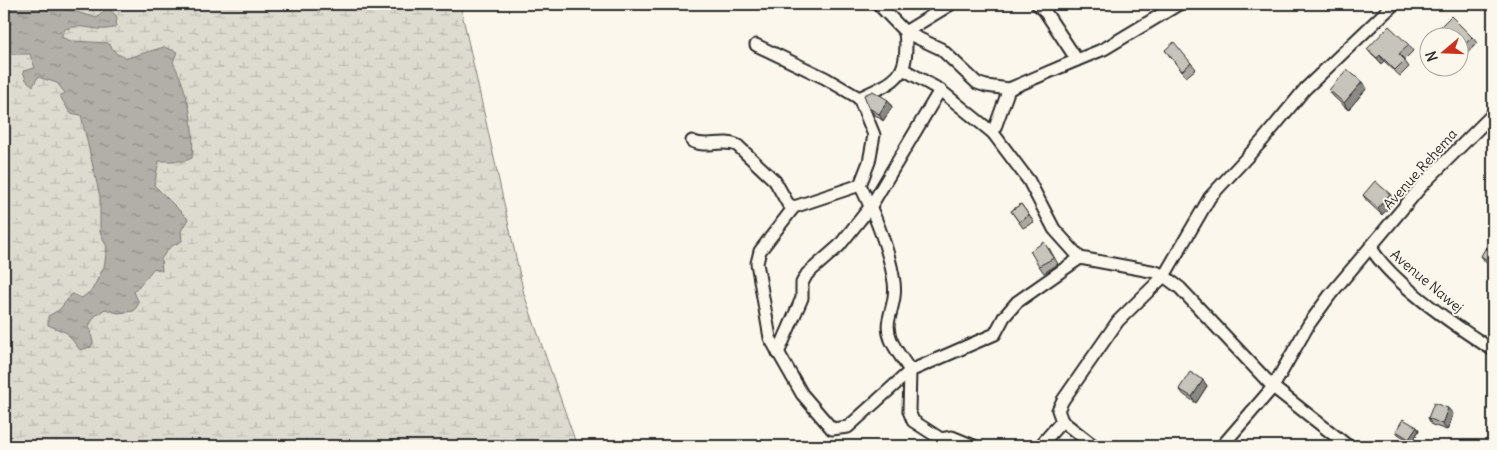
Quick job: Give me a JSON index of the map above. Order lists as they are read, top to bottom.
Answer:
{
  "streets": {
    "street": ["Avenue Rehema", "Avenue Nawej"]
  },
  "crossings": [
    ["Avenue Rehema", "Avenue Nawej"]
  ],
  "north": "left"
}
